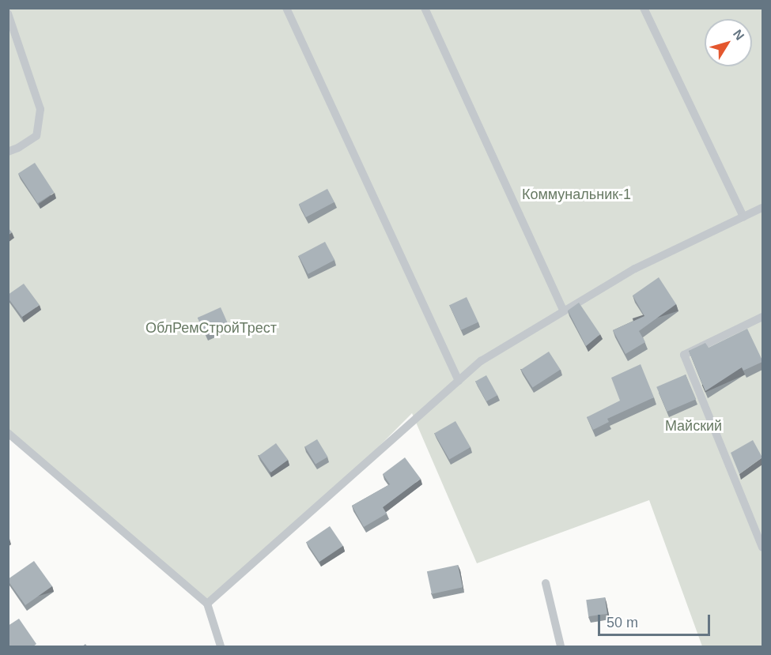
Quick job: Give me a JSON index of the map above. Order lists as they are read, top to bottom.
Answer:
{
  "parks": ["Коммунальник-1", "ОблРемСтройТрест", "Майский"],
  "scale_bar": "50 m",
  "north": "top right"
}
